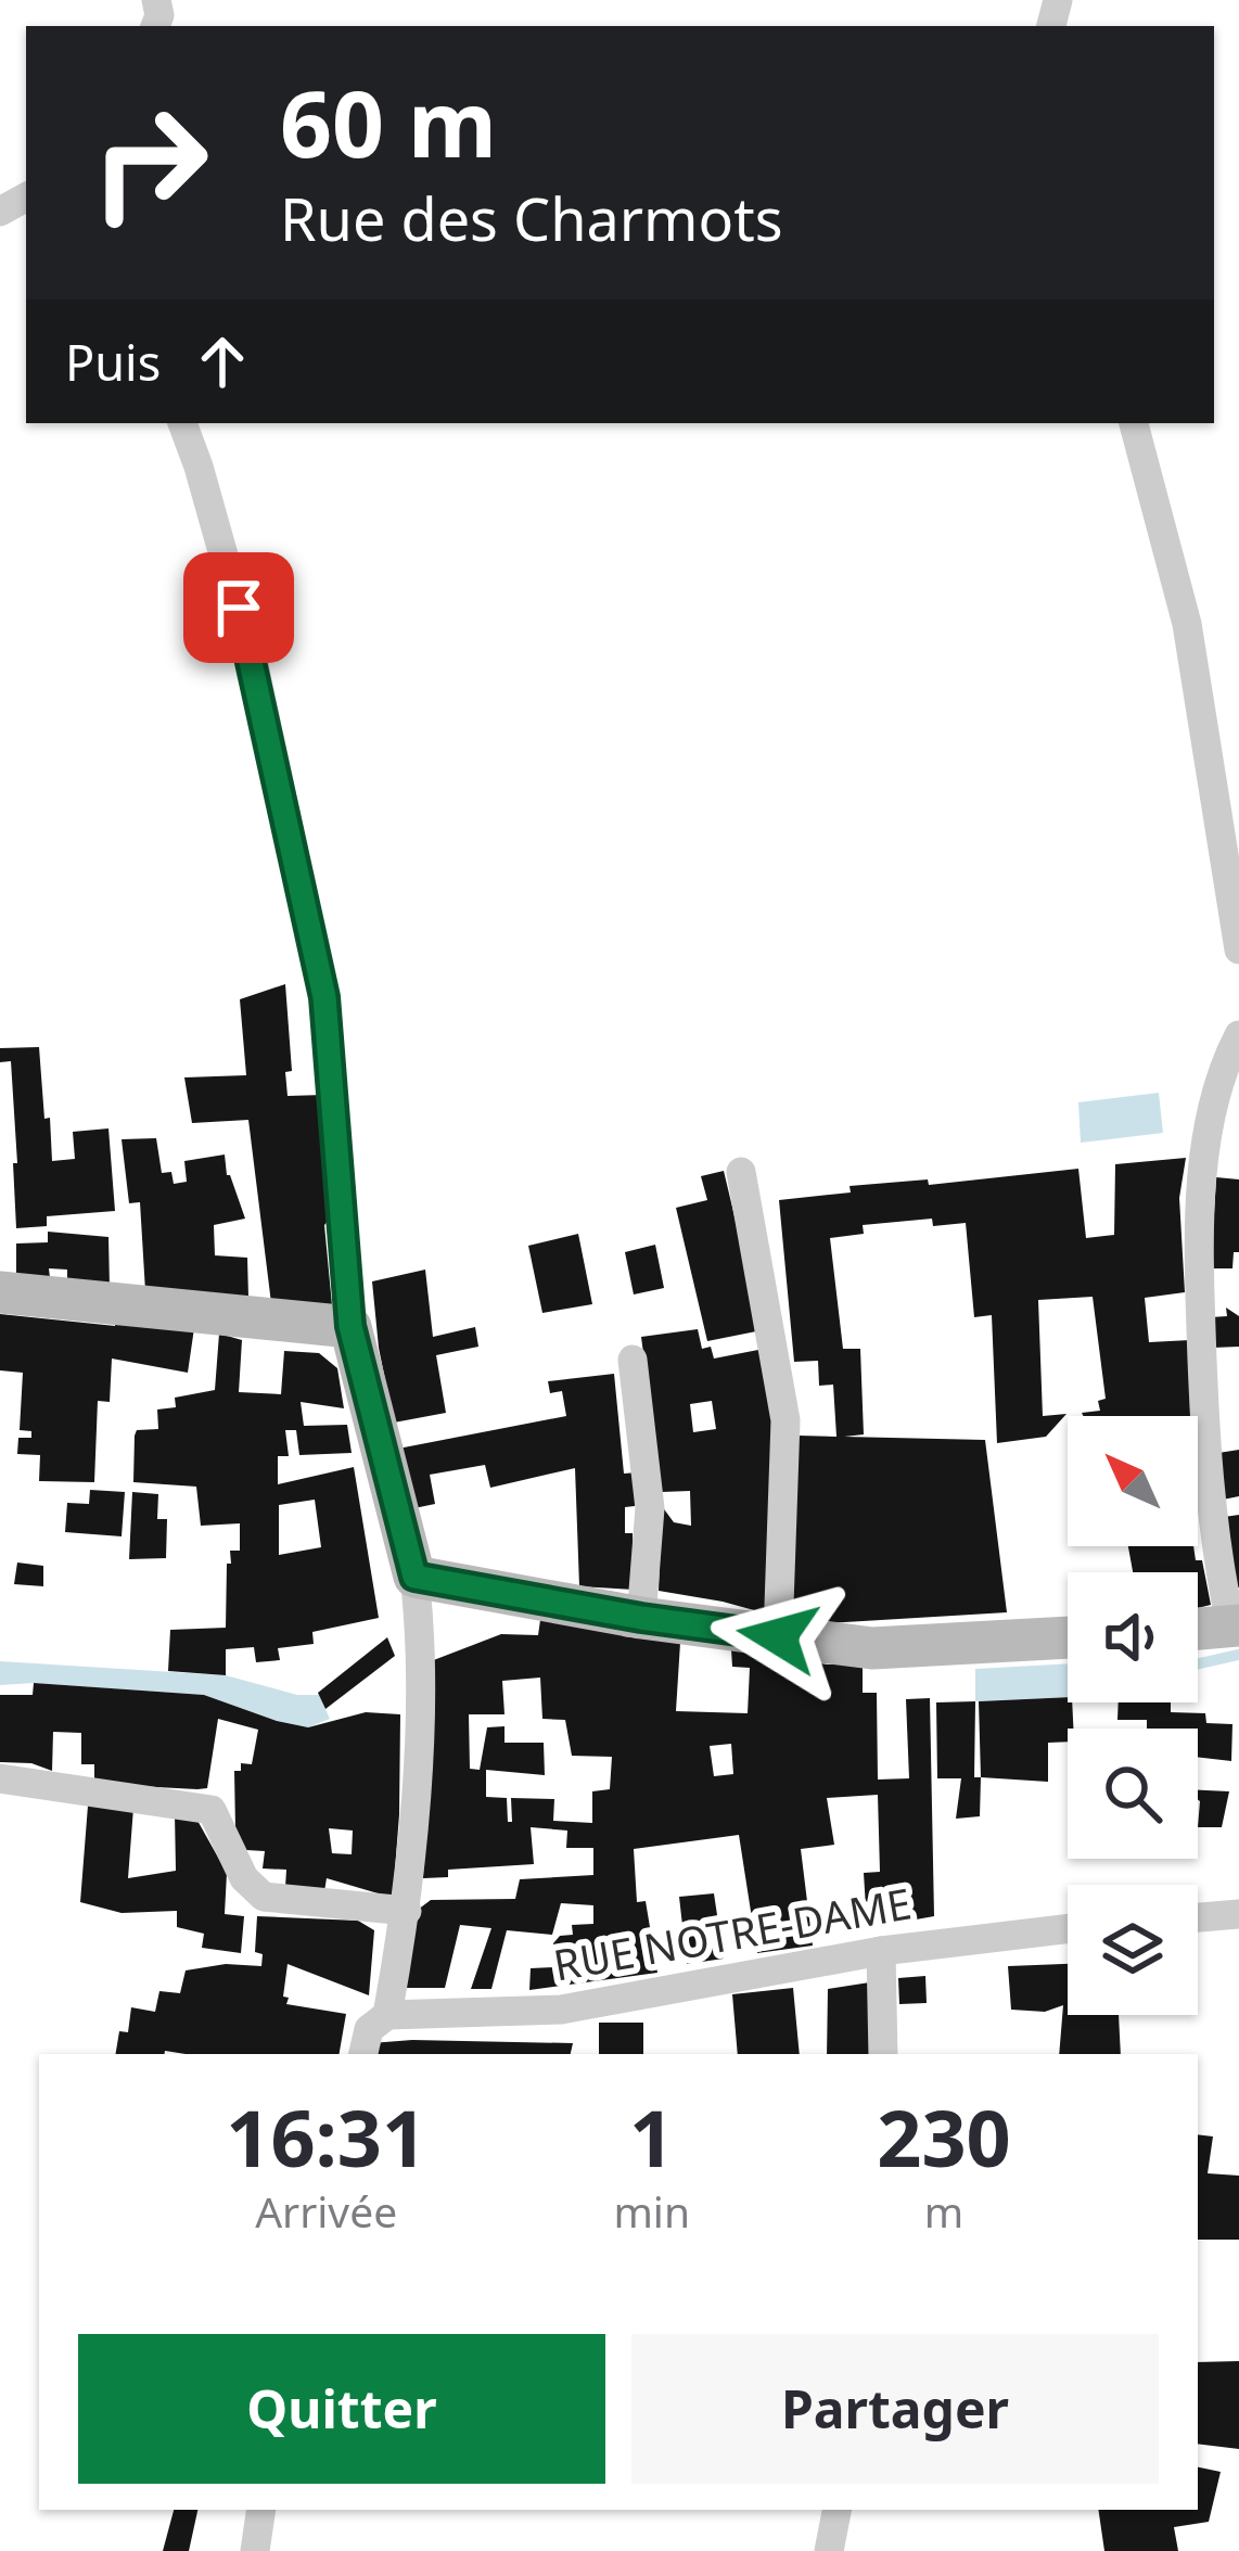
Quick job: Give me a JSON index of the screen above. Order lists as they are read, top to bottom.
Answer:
{
  "streets": {
    "street": ["RUE NOTRE-DAME"]
  },
  "north": "top left",
  "page": {
    "turn": ["60 m", "Rue des Charmots"],
    "then": "Puis",
    "eta": [
      "16:31",
      "Arrivée",
      "1",
      "min",
      "230",
      "m"
    ],
    "buttons": ["Quitter", "Partager"]
  }
}
